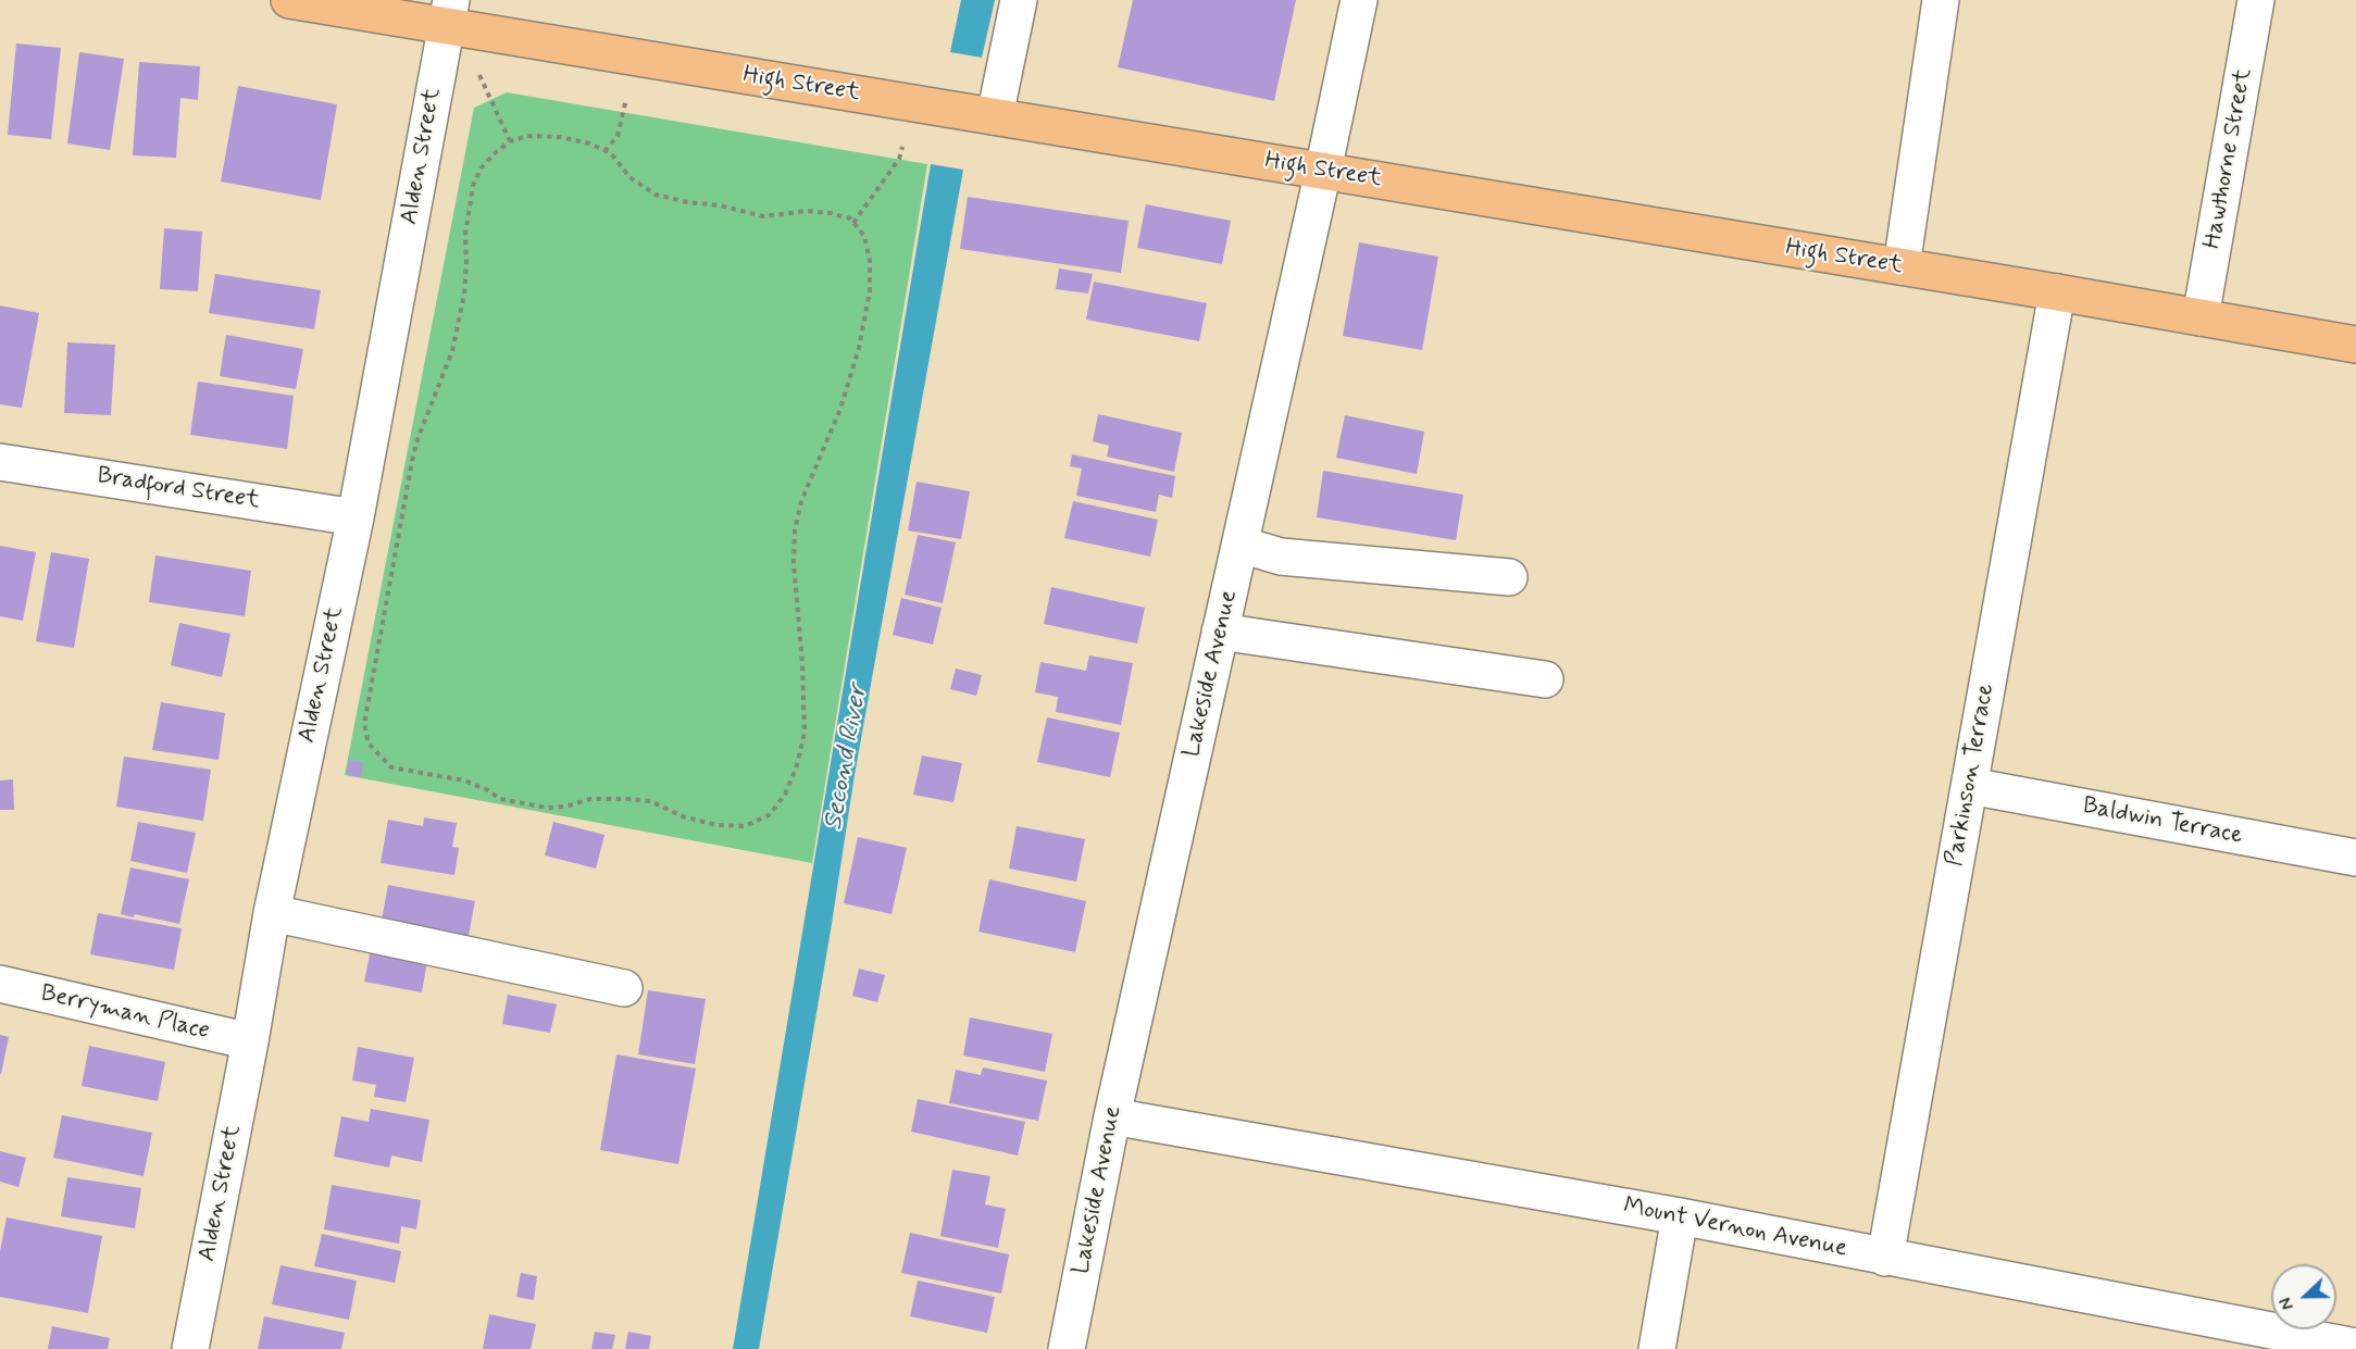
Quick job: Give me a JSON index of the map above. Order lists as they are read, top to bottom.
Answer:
{
  "streets": {
    "main road": ["High Street"],
    "street": [
      "Alden Street",
      "Hawthorne Street",
      "Bradford Street",
      "Lakeside Avenue",
      "Parkinson Terrace",
      "Baldwin Terrace",
      "Berryman Place",
      "Mount Vernon Avenue"
    ]
  },
  "crossings": [
    ["High Street", "Alden Street"],
    ["High Street", "Hawthorne Street"],
    ["High Street", "Lakeside Avenue"],
    ["High Street", "Parkinson Terrace"],
    ["Alden Street", "Bradford Street"],
    ["Alden Street", "Berryman Place"],
    ["Lakeside Avenue", "Mount Vernon Avenue"],
    ["Parkinson Terrace", "Baldwin Terrace"],
    ["Parkinson Terrace", "Mount Vernon Avenue"]
  ],
  "water": ["Second River"],
  "north": "left"
}
